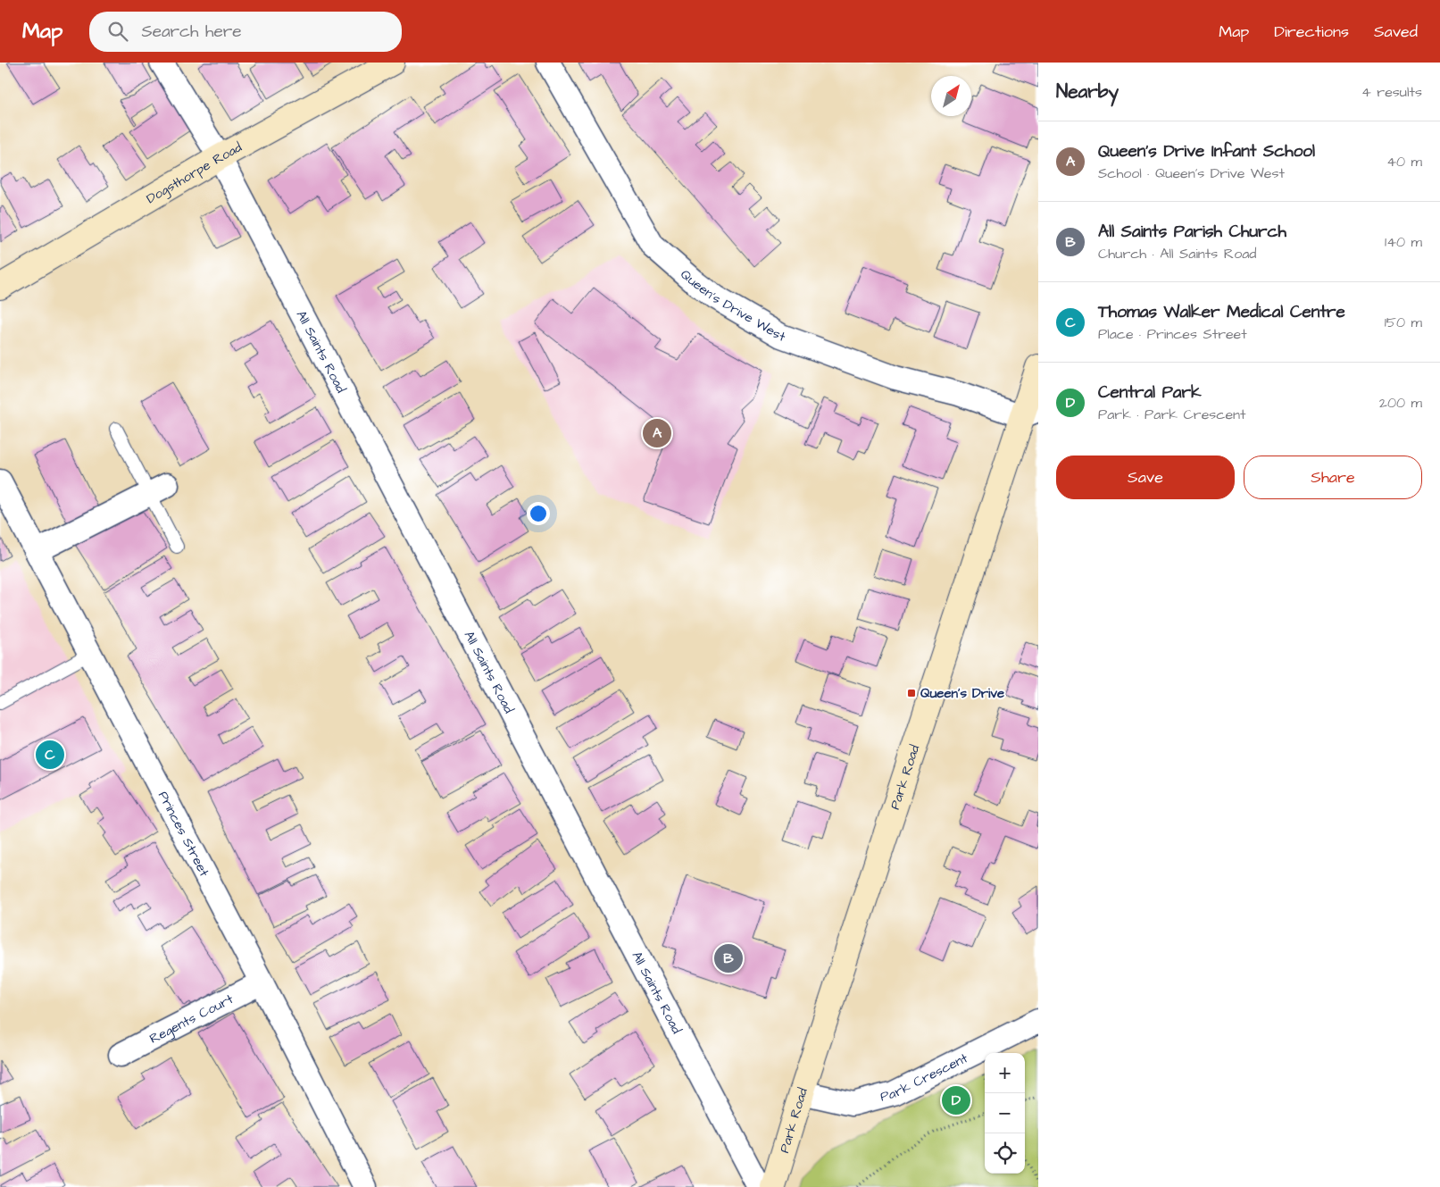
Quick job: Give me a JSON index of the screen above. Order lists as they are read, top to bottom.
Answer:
{
  "streets": {
    "street": [
      "Dogsthorpe Road",
      "Queen's Drive West",
      "All Saints Road",
      "Park Road",
      "Princes Street",
      "Regents Court",
      "Park Crescent"
    ]
  },
  "crossings": [
    ["Dogsthorpe Road", "All Saints Road"],
    ["Queen's Drive West", "Park Road"],
    ["Park Road", "Park Crescent"],
    ["Princes Street", "Regents Court"]
  ],
  "places": {
    "transit": ["Queen's Drive"]
  },
  "north": "top right",
  "page": {
    "header": "Map",
    "search": "Search here",
    "nav": ["Map", "Directions", "Saved"],
    "heading": ["Nearby", "4 results"],
    "list": [
      {
        "mark": "A",
        "name": "Queen's Drive Infant School",
        "note": "School · Queen's Drive West",
        "value": "40 m"
      },
      {
        "mark": "B",
        "name": "All Saints Parish Church",
        "note": "Church · All Saints Road",
        "value": "140 m"
      },
      {
        "mark": "C",
        "name": "Thomas Walker Medical Centre",
        "note": "Place · Princes Street",
        "value": "150 m"
      },
      {
        "mark": "D",
        "name": "Central Park",
        "note": "Park · Park Crescent",
        "value": "200 m"
      }
    ],
    "pins": [
      "A",
      "C",
      "B",
      "D"
    ],
    "buttons": ["Save", "Share"],
    "map_buttons": ["+", "−"]
  }
}
